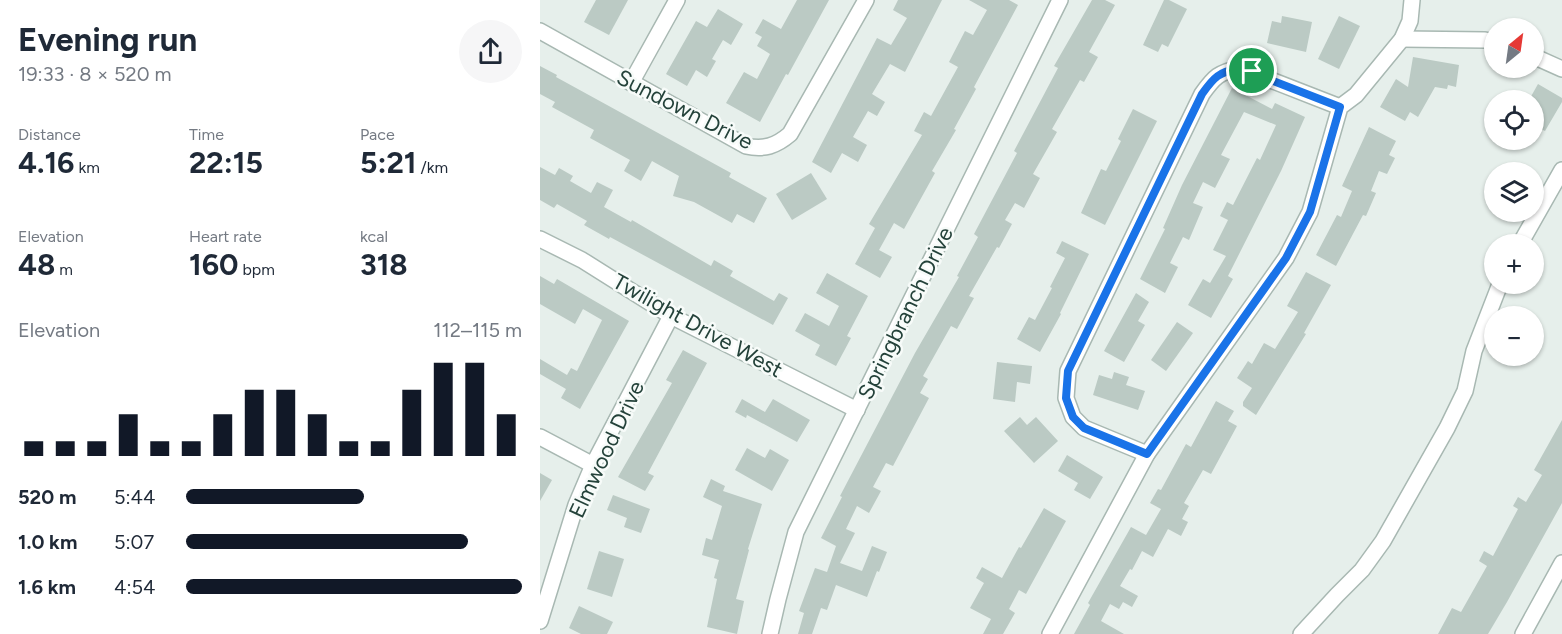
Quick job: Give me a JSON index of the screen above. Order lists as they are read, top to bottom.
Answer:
{
  "streets": {
    "street": [
      "Sundown Drive",
      "Springbranch Drive",
      "Twilight Drive West",
      "Elmwood Drive"
    ]
  },
  "crossings": [
    ["Springbranch Drive", "Twilight Drive West"],
    ["Twilight Drive West", "Elmwood Drive"]
  ],
  "north": "top right",
  "page": {
    "heading": ["Evening run", "19:33 · 8 × 520 m"],
    "map_buttons": ["+", "−"],
    "stats": [
      ["Distance", "4.16 km"],
      ["Time", "22:15"],
      ["Pace", "5:21 /km"],
      ["Elevation", "48 m"],
      ["Heart rate", "160 bpm"],
      ["kcal", "318"]
    ],
    "chart": ["Elevation", "112–115 m"],
    "list": [
      {
        "name": "520 m",
        "note": "5:44"
      },
      {
        "name": "1.0 km",
        "note": "5:07"
      },
      {
        "name": "1.6 km",
        "note": "4:54"
      }
    ]
  }
}
